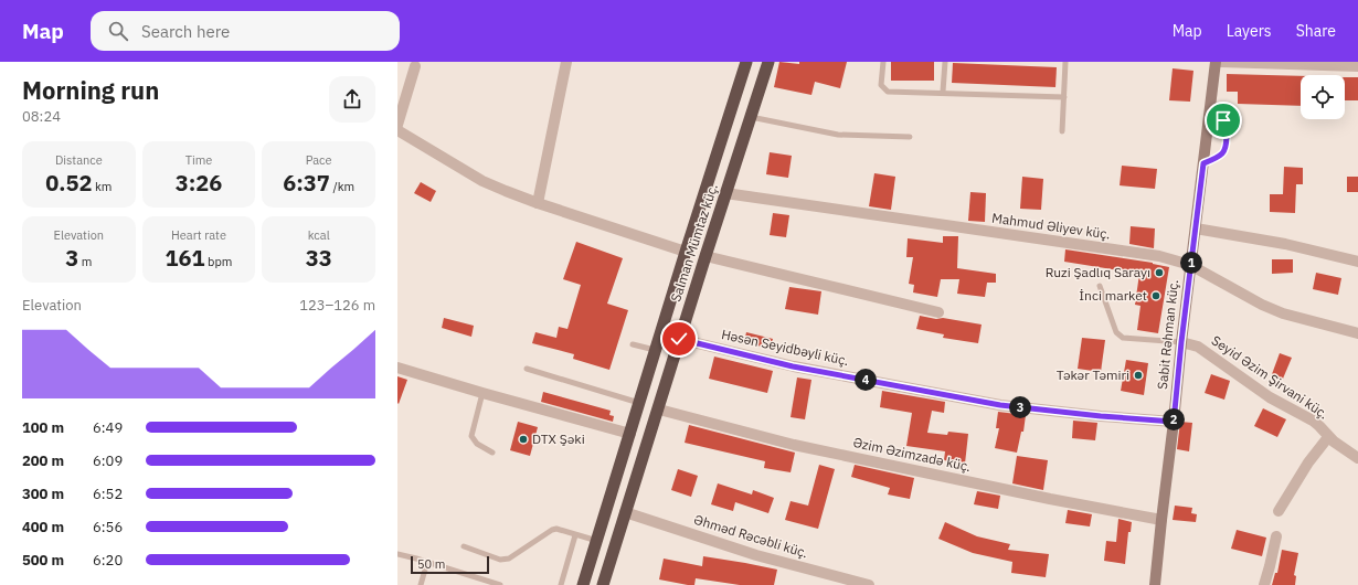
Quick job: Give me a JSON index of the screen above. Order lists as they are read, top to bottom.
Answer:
{
  "streets": {
    "highway": ["Salman Mümtaz küç."],
    "main road": ["Sabit Rəhman küç."],
    "street": [
      "Mahmud Əliyev küç.",
      "Həsən Seyidbəyli küç.",
      "Seyid Əzim Şirvani küç.",
      "Əzim Əzimzadə küç.",
      "Əhməd Rəcəbli küç."
    ]
  },
  "crossings": [
    ["Mahmud Əliyev küç.", "Salman Mümtaz küç."],
    ["Mahmud Əliyev küç.", "Sabit Rəhman küç."],
    ["Salman Mümtaz küç.", "Həsən Seyidbəyli küç."],
    ["Salman Mümtaz küç.", "Əzim Əzimzadə küç."],
    ["Salman Mümtaz küç.", "Əhməd Rəcəbli küç."],
    ["Sabit Rəhman küç.", "Həsən Seyidbəyli küç."],
    ["Sabit Rəhman küç.", "Seyid Əzim Şirvani küç."],
    ["Sabit Rəhman küç.", "Əzim Əzimzadə küç."]
  ],
  "places": [
    "Ruzi Şadlıq Sarayı",
    "İnci market",
    "Təkər Təmiri",
    "DTX Şəki"
  ],
  "scale_bar": "50 m",
  "page": {
    "header": "Map",
    "search": "Search here",
    "nav": ["Map", "Layers", "Share"],
    "heading": ["Morning run", "08:24"],
    "stats": [
      ["Distance", "0.52 km"],
      ["Time", "3:26"],
      ["Pace", "6:37 /km"],
      ["Elevation", "3 m"],
      ["Heart rate", "161 bpm"],
      ["kcal", "33"]
    ],
    "pins": [
      "1",
      "4",
      "3",
      "2"
    ],
    "chart": ["Elevation", "123–126 m"],
    "list": [
      {
        "name": "100 m",
        "note": "6:49"
      },
      {
        "name": "200 m",
        "note": "6:09"
      },
      {
        "name": "300 m",
        "note": "6:52"
      },
      {
        "name": "400 m",
        "note": "6:56"
      },
      {
        "name": "500 m",
        "note": "6:20"
      }
    ],
    "scale": "50 m"
  }
}
